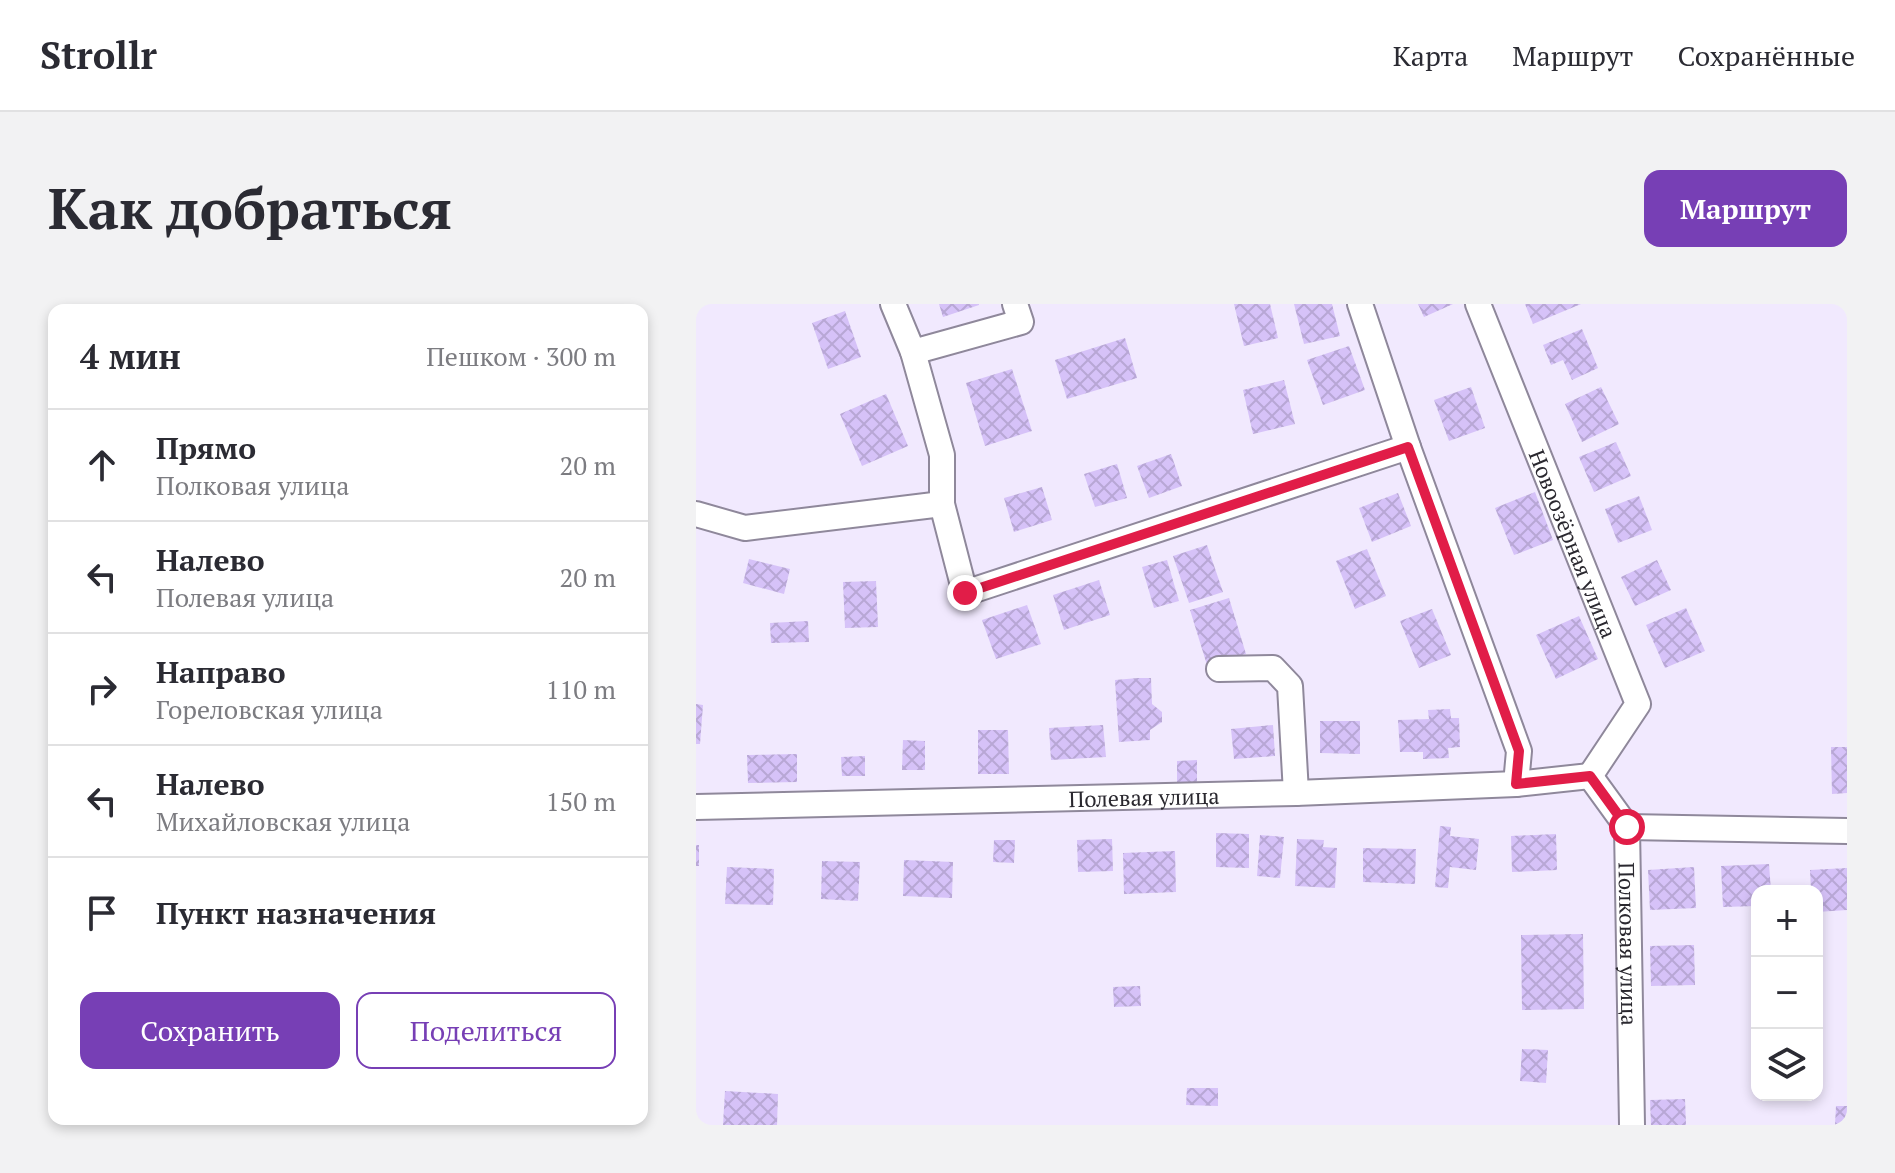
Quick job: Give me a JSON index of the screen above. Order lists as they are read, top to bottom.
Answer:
{
  "streets": {
    "street": ["Новоозёрная улица", "Полевая улица", "Полковая улица"]
  },
  "crossings": [
    ["Новоозёрная улица", "Полевая улица"]
  ],
  "page": {
    "header": "Strollr",
    "nav": ["Карта", "Маршрут", "Сохранённые"],
    "buttons": [
      "Маршрут",
      ["Сохранить", "Поделиться"]
    ],
    "title": "Как добраться",
    "heading": ["4 мин", "Пешком · 300 m"],
    "list": [
      ["Прямо", "Полковая улица", "20 m"],
      ["Налево", "Полевая улица", "20 m"],
      ["Направо", "Гореловская улица", "110 m"],
      ["Налево", "Михайловская улица", "150 m"],
      "Пункт назначения"
    ],
    "map_buttons": ["+", "−"]
  }
}
